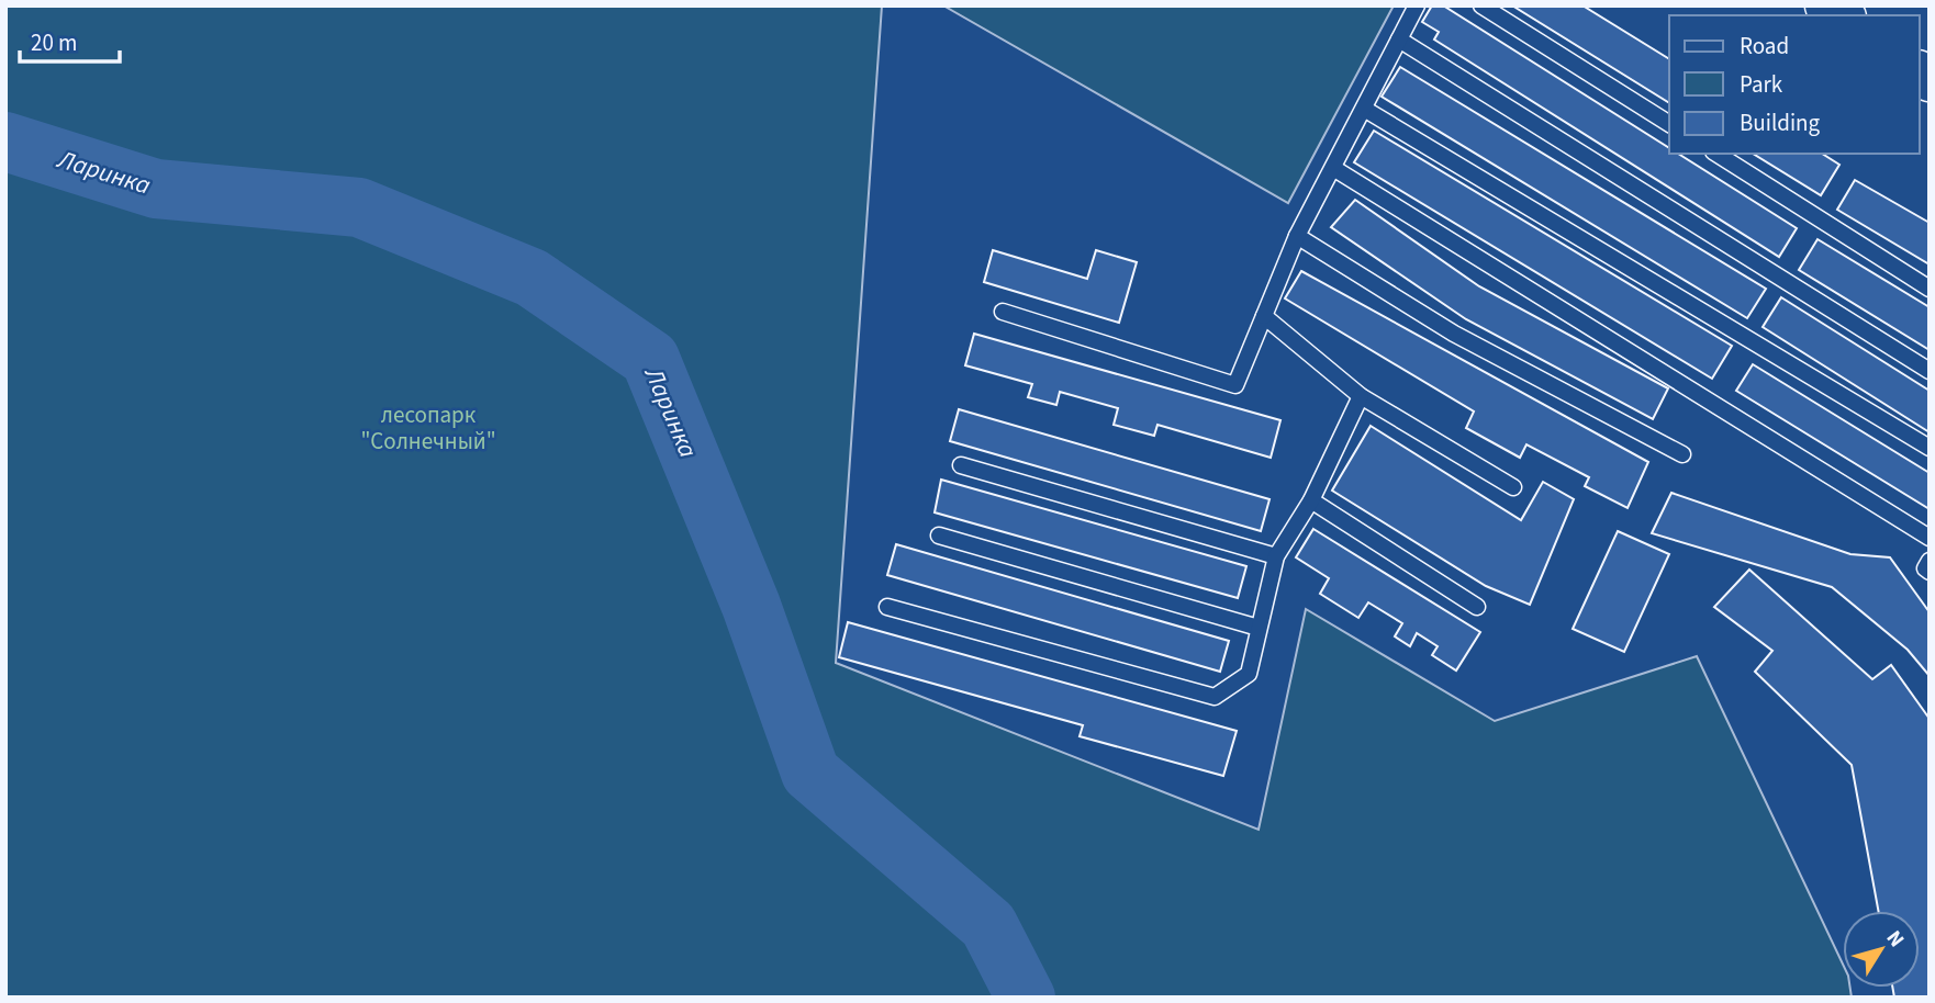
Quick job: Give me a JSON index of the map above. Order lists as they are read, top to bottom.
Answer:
{
  "water": ["Ларинка"],
  "parks": ["лесопарк \"Солнечный\""],
  "legend": ["Road", "Park", "Building"],
  "scale_bar": "20 m",
  "north": "top right"
}
